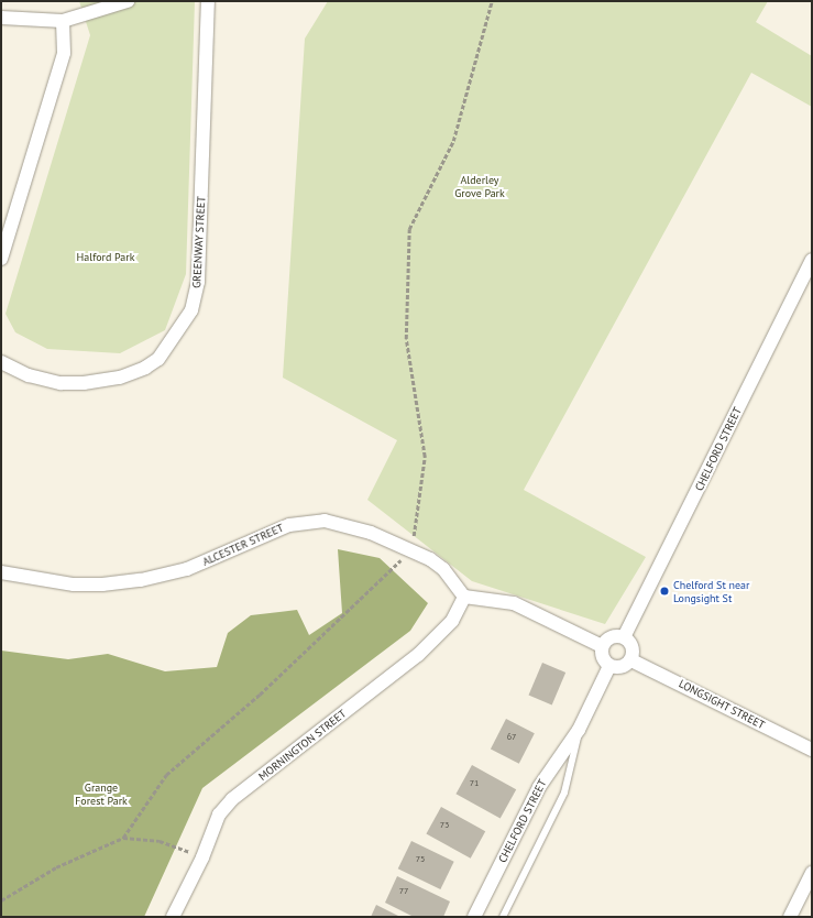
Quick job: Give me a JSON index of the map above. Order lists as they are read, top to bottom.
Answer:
{
  "streets": {
    "street": [
      "GREENWAY STREET",
      "CHELFORD STREET",
      "ALCESTER STREET",
      "LONGSIGHT STREET",
      "MORNINGTON STREET"
    ]
  },
  "crossings": [
    ["CHELFORD STREET", "LONGSIGHT STREET"],
    ["ALCESTER STREET", "MORNINGTON STREET"]
  ],
  "parks": ["Alderley Grove Park", "Halford Park", "Grange Forest Park"],
  "places": ["Chelford St near Longsight St"],
  "house_numbers": [
    "67",
    "71",
    "73",
    "75",
    "77"
  ]
}
